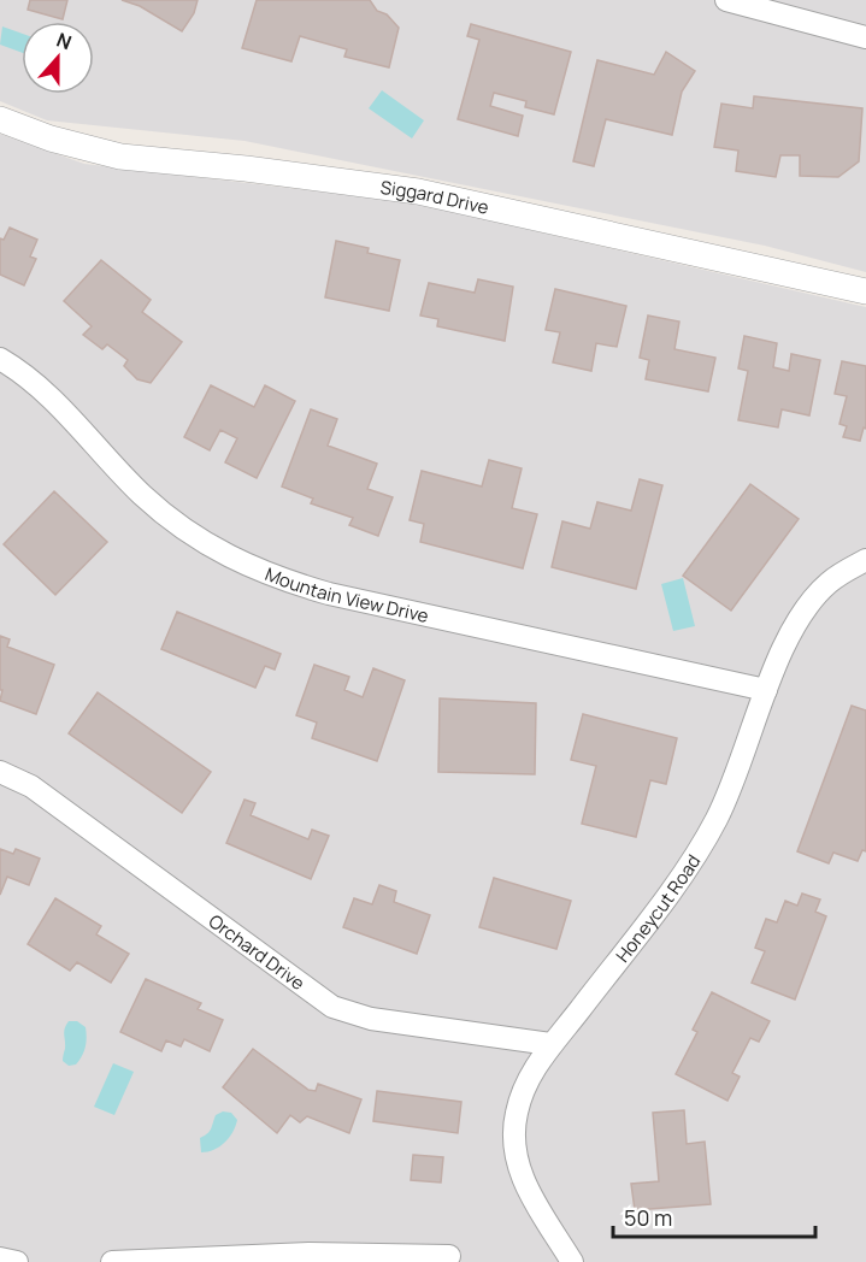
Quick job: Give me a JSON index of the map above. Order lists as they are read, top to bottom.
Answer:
{
  "streets": {
    "street": [
      "Siggard Drive",
      "Mountain View Drive",
      "Honeycut Road",
      "Orchard Drive"
    ]
  },
  "crossings": [
    ["Mountain View Drive", "Honeycut Road"],
    ["Honeycut Road", "Orchard Drive"]
  ],
  "scale_bar": "50 m",
  "north": "top"
}
